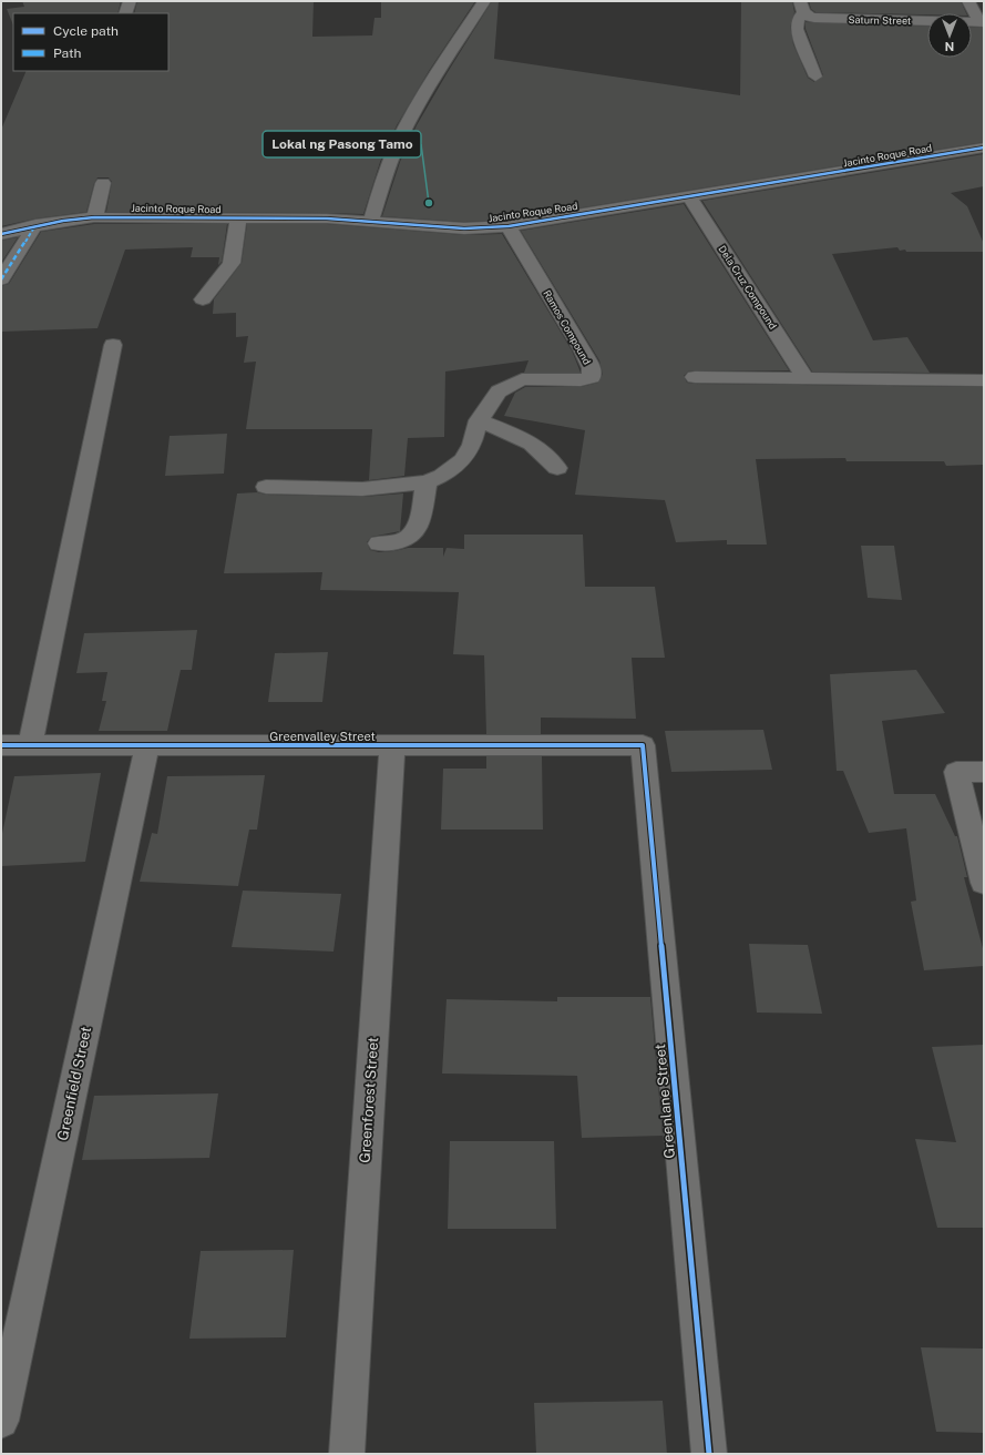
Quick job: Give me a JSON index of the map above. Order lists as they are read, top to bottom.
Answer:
{
  "streets": {
    "street": [
      "Saturn Street",
      "Jacinto Roque Road",
      "Dela Cruz Compound",
      "Ramos Compound",
      "Greenvalley Street",
      "Greenfield Street",
      "Greenforest Street",
      "Greenlane Street"
    ]
  },
  "crossings": [
    ["Jacinto Roque Road", "Dela Cruz Compound"],
    ["Jacinto Roque Road", "Ramos Compound"],
    ["Greenvalley Street", "Greenfield Street"],
    ["Greenvalley Street", "Greenforest Street"],
    ["Greenvalley Street", "Greenlane Street"]
  ],
  "places": ["Lokal ng Pasong Tamo"],
  "legend": ["Cycle path", "Path"],
  "north": "bottom"
}
